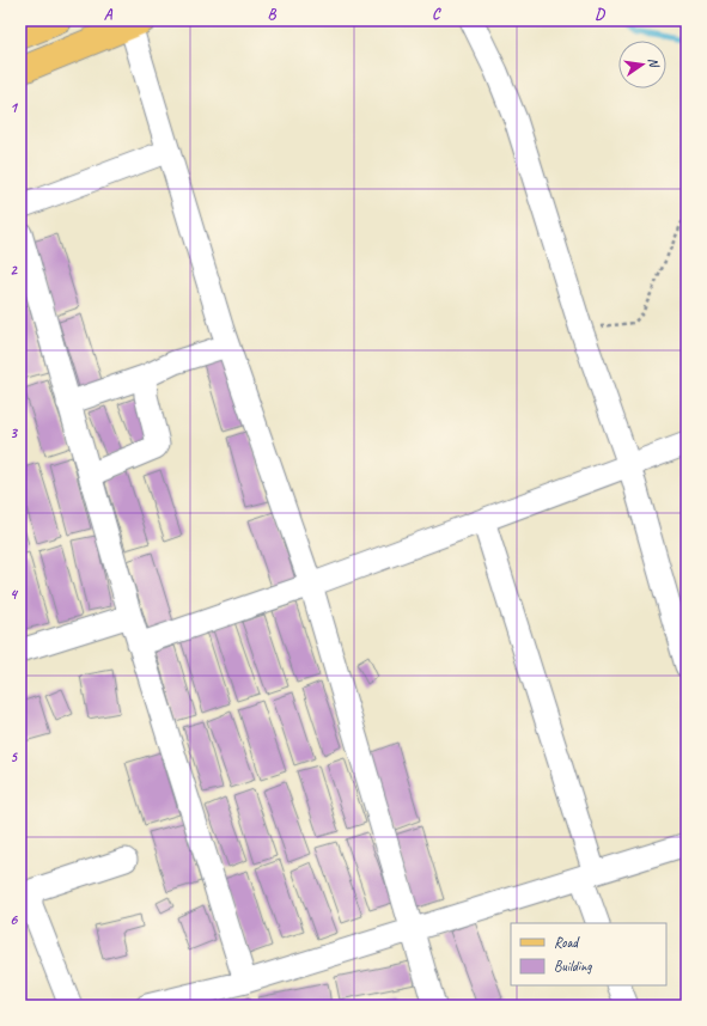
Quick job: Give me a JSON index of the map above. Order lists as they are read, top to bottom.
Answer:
{
  "legend": ["Road", "Building"],
  "north": "right",
  "grid": {
    "columns": [
      "A",
      "B",
      "C",
      "D"
    ],
    "rows": [
      "1",
      "2",
      "3",
      "4",
      "5",
      "6"
    ]
  }
}
